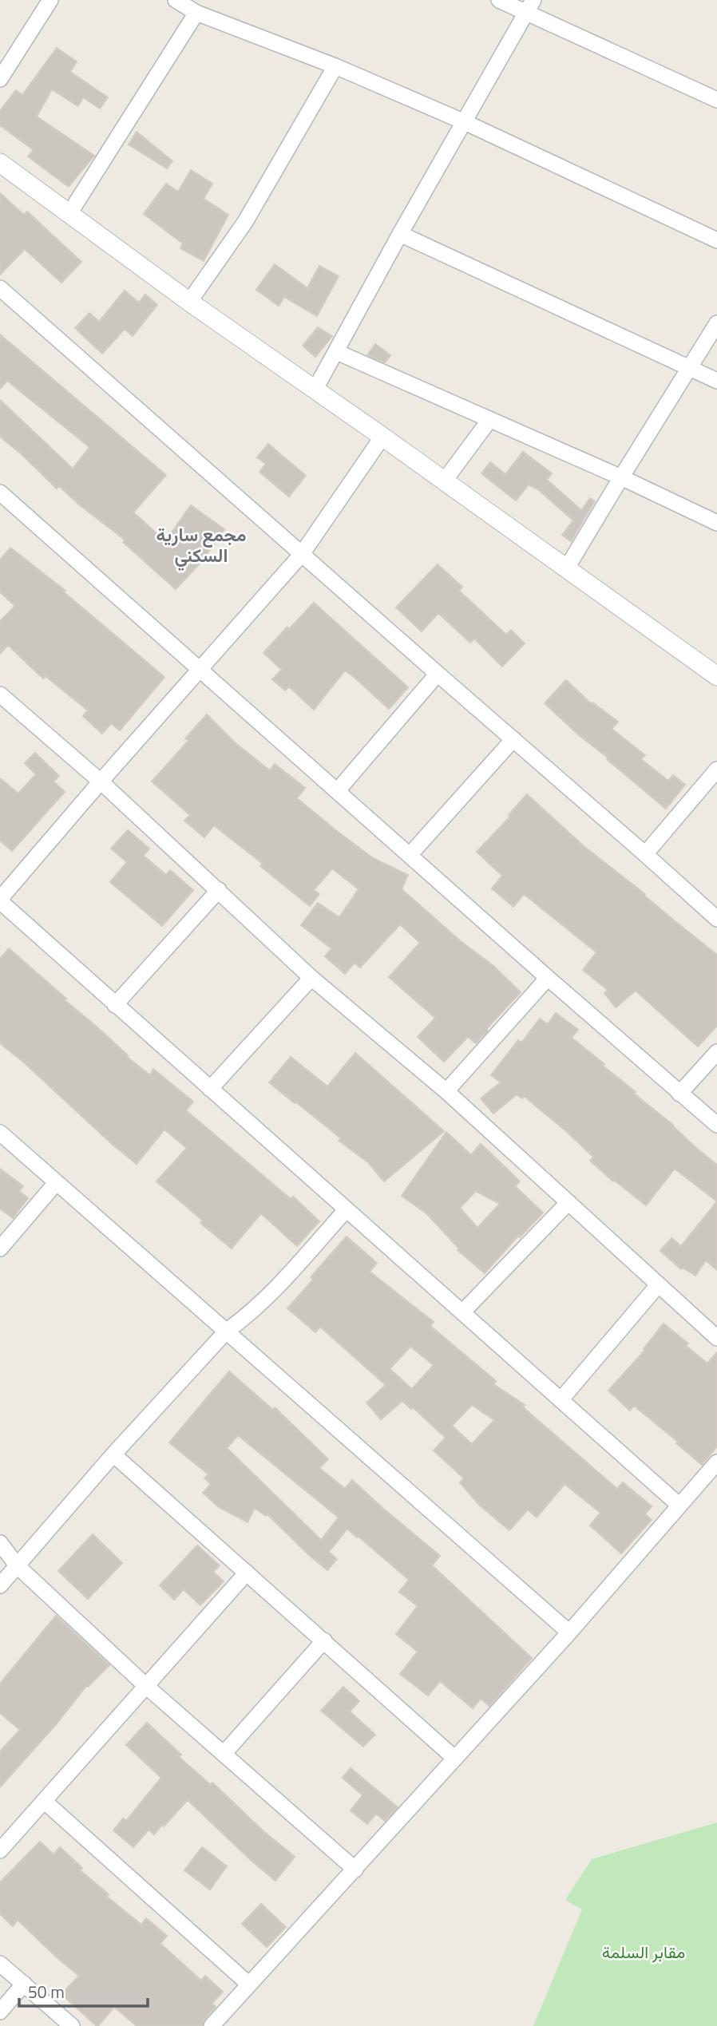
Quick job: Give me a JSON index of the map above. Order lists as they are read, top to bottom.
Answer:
{
  "districts": ["مجمع سارية السكني"],
  "parks": ["مقابر السلمة"],
  "scale_bar": "50 m"
}
